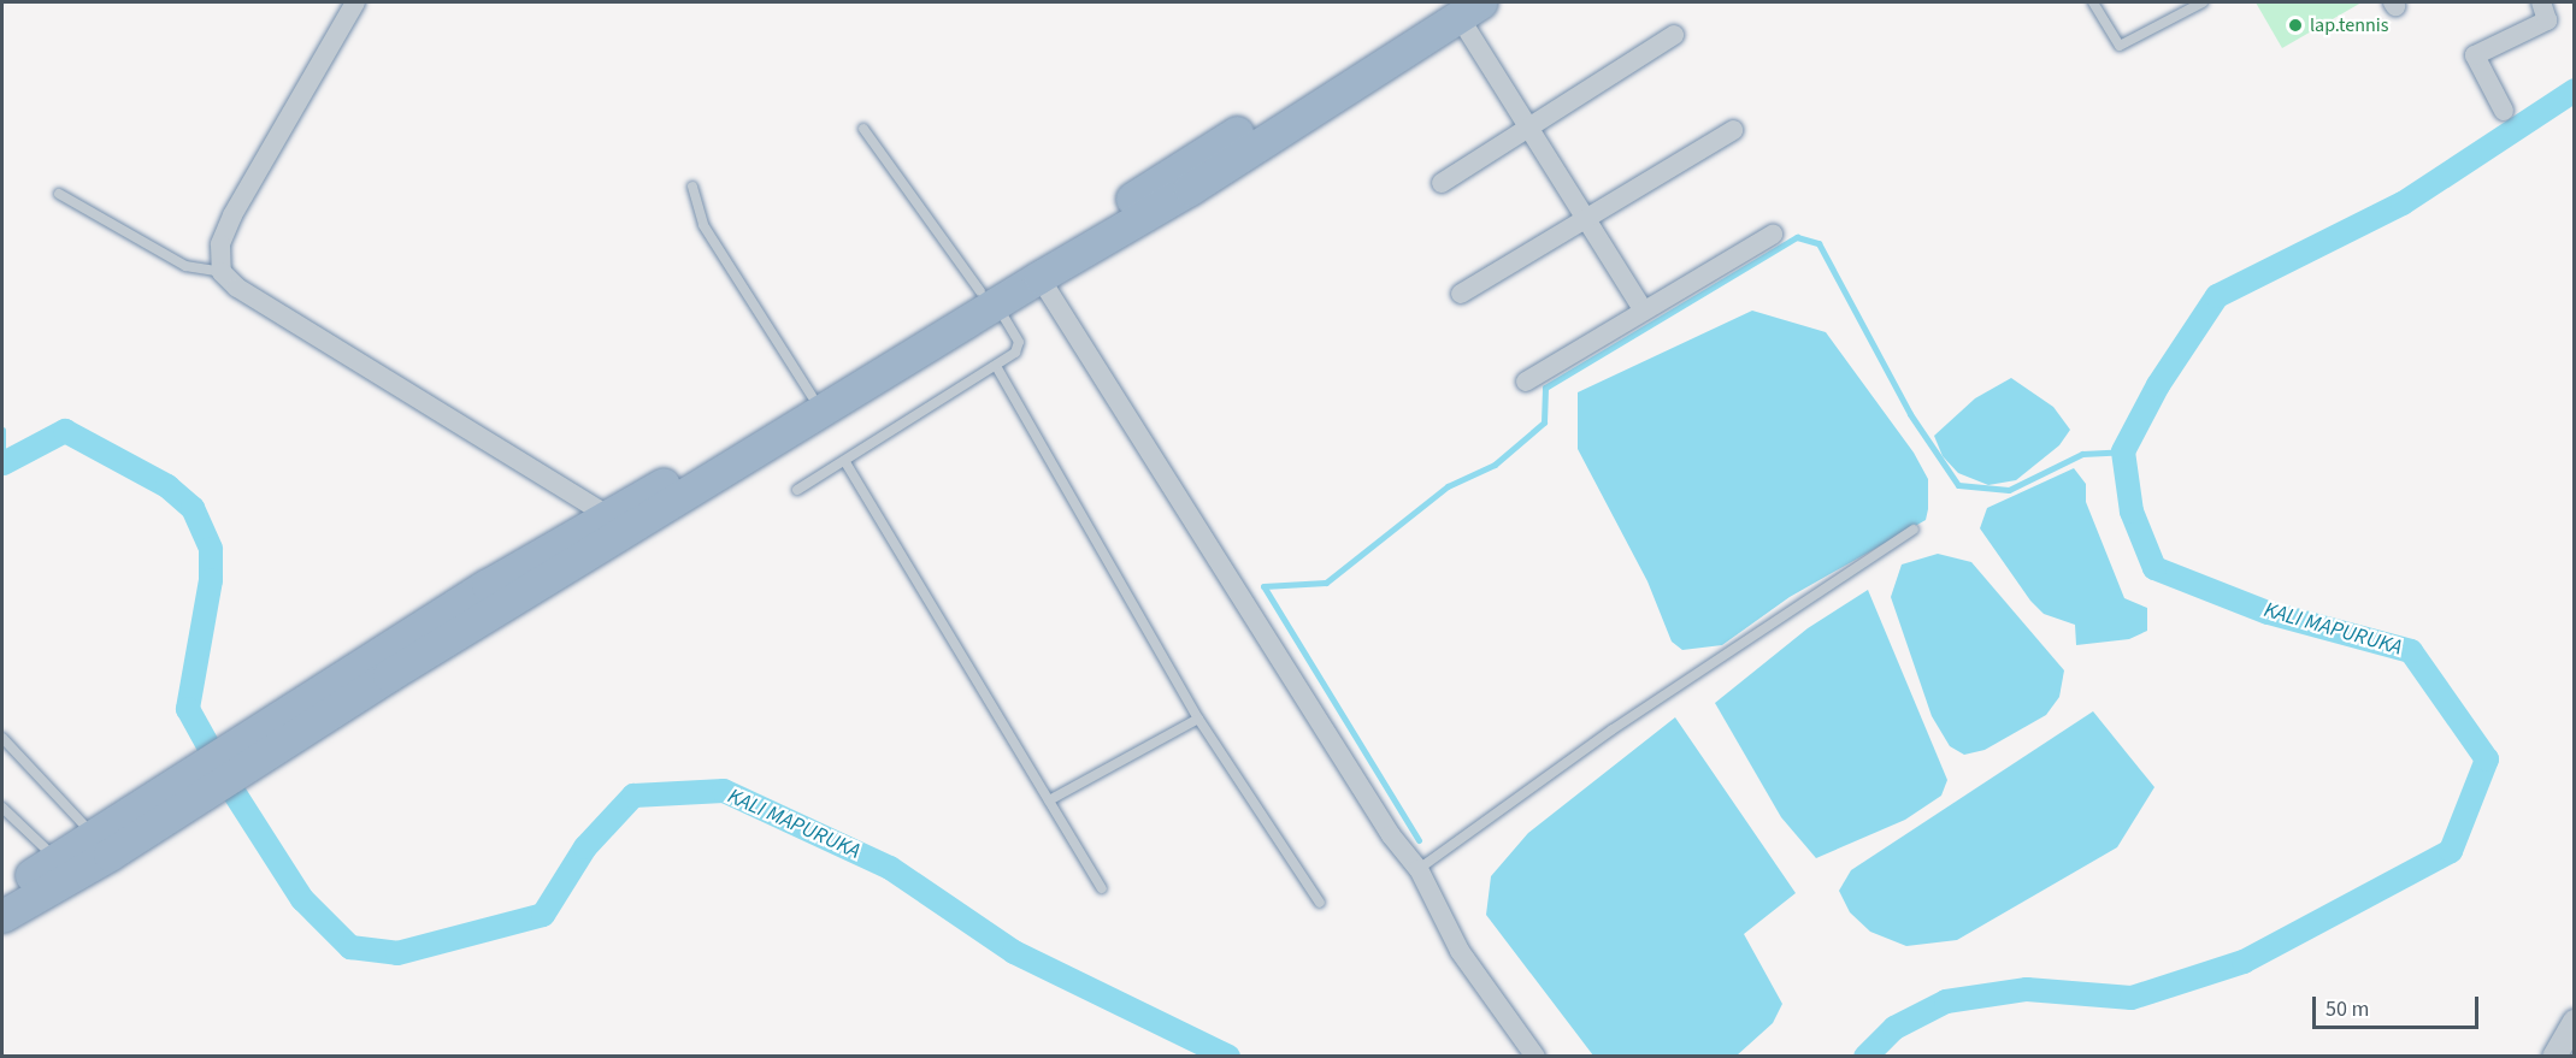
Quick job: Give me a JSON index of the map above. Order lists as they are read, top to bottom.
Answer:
{
  "water": ["KALI MAPURUKA"],
  "places": ["lap.tennis"],
  "scale_bar": "50 m"
}
